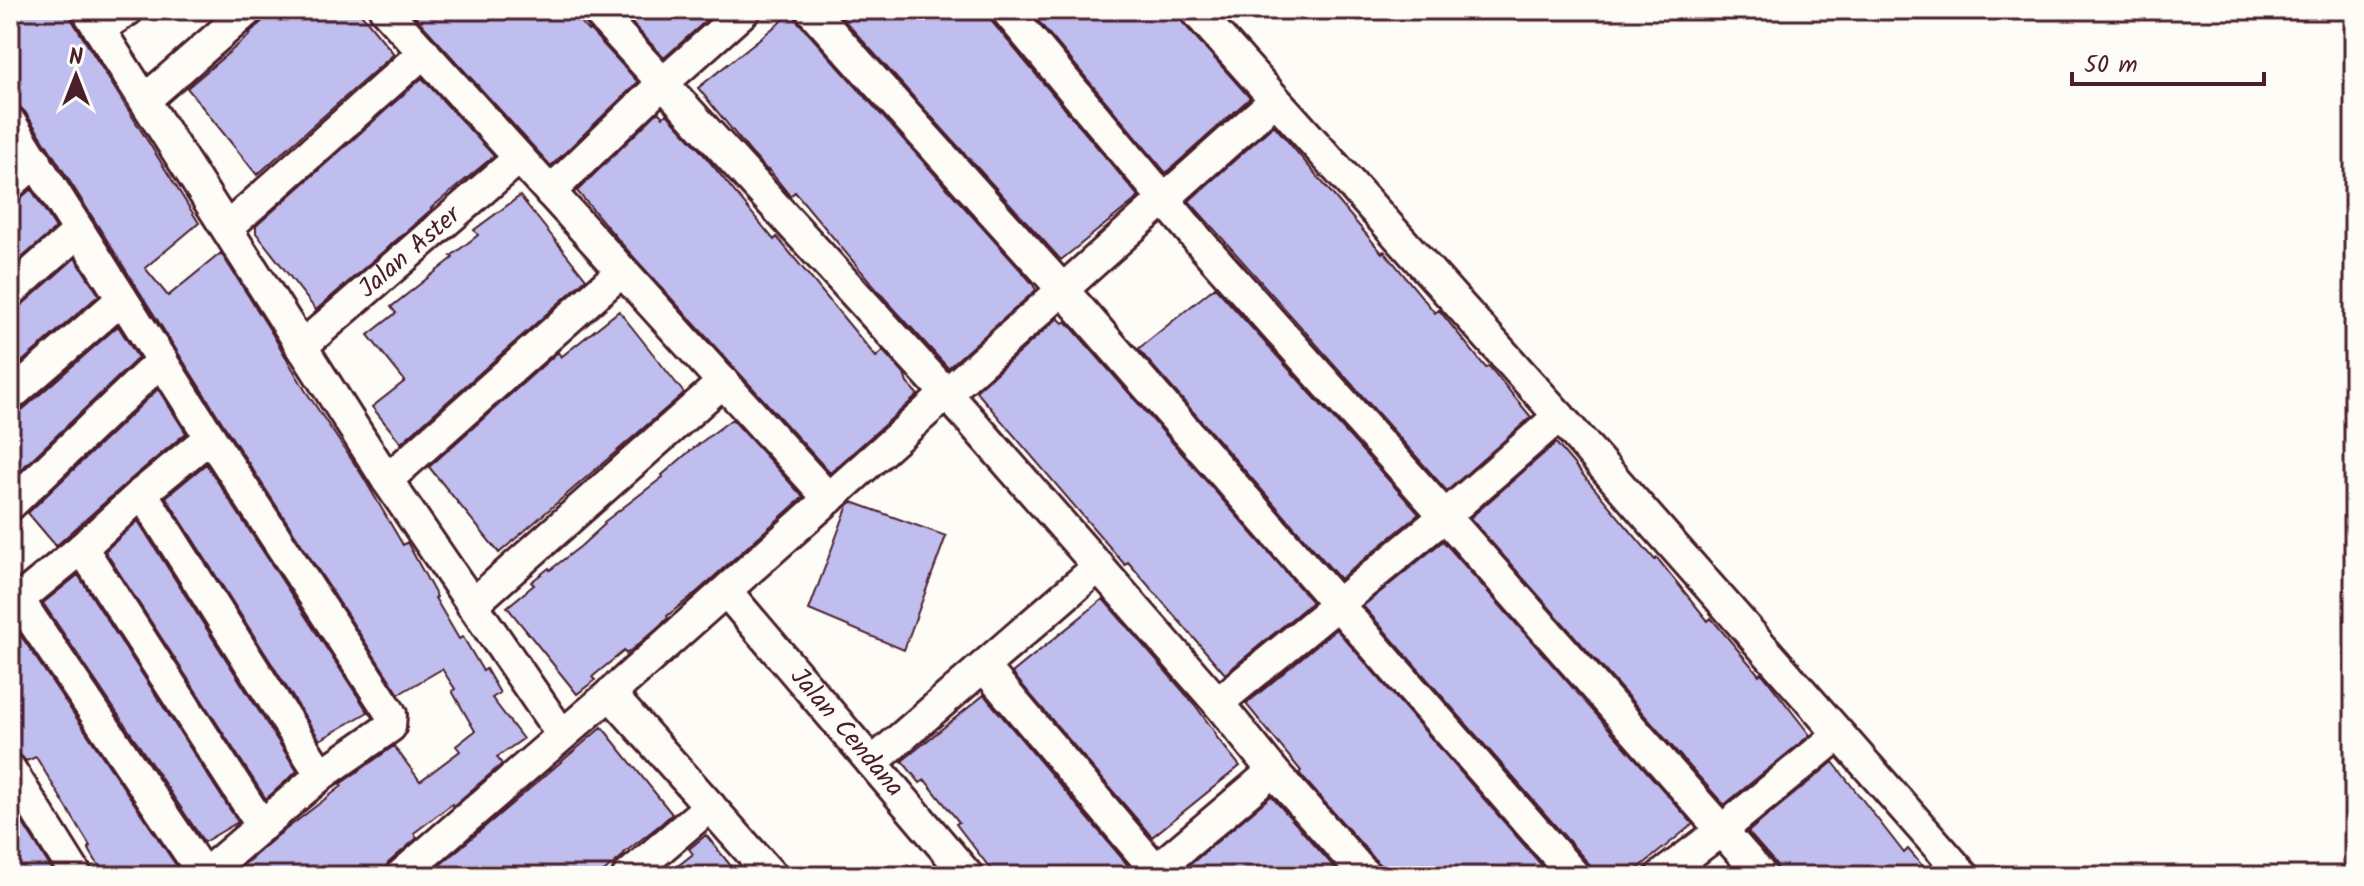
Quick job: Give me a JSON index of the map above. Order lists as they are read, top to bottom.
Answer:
{
  "streets": {
    "street": ["Jalan Aster", "Jalan Cendana"]
  },
  "scale_bar": "50 m",
  "north": "top"
}
